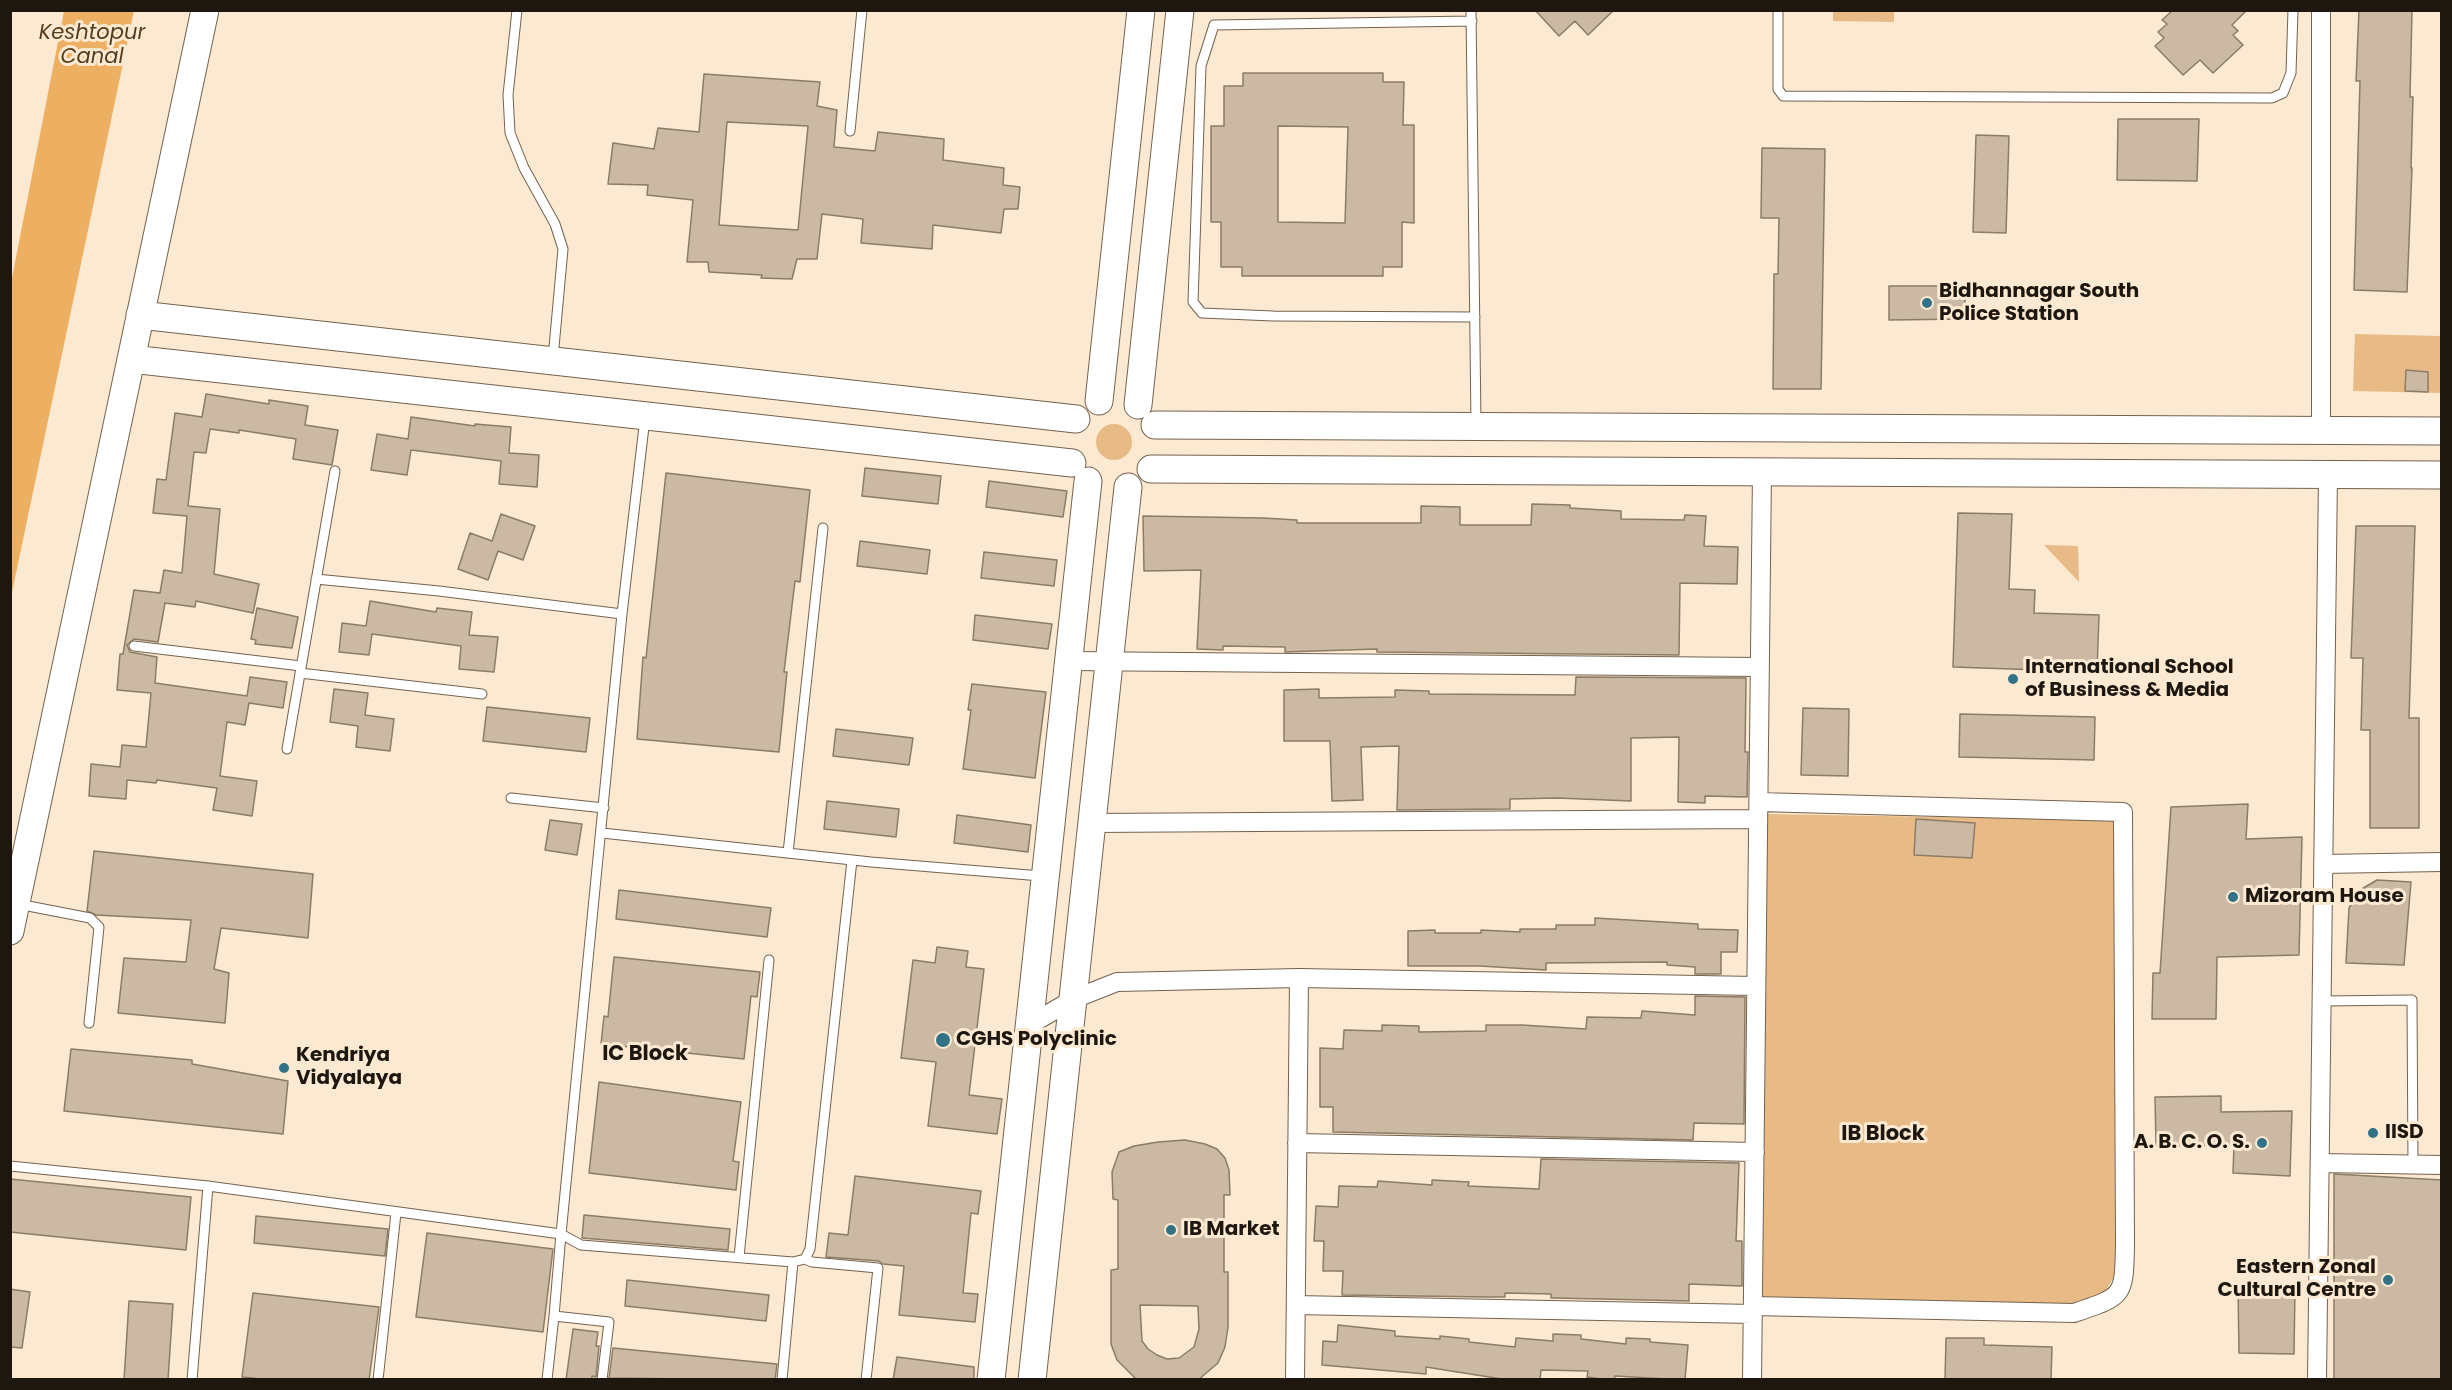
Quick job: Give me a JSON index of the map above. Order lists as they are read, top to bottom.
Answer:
{
  "districts": ["IC Block", "IB Block"],
  "water": ["Keshtopur Canal"],
  "places": [
    "Bidhannagar South Police Station",
    "International School of Business & Media",
    "Mizoram House",
    "CGHS Polyclinic",
    "Kendriya Vidyalaya",
    "IISD",
    "A. B. C. O. S.",
    "IB Market",
    "Eastern Zonal Cultural Centre"
  ]
}
